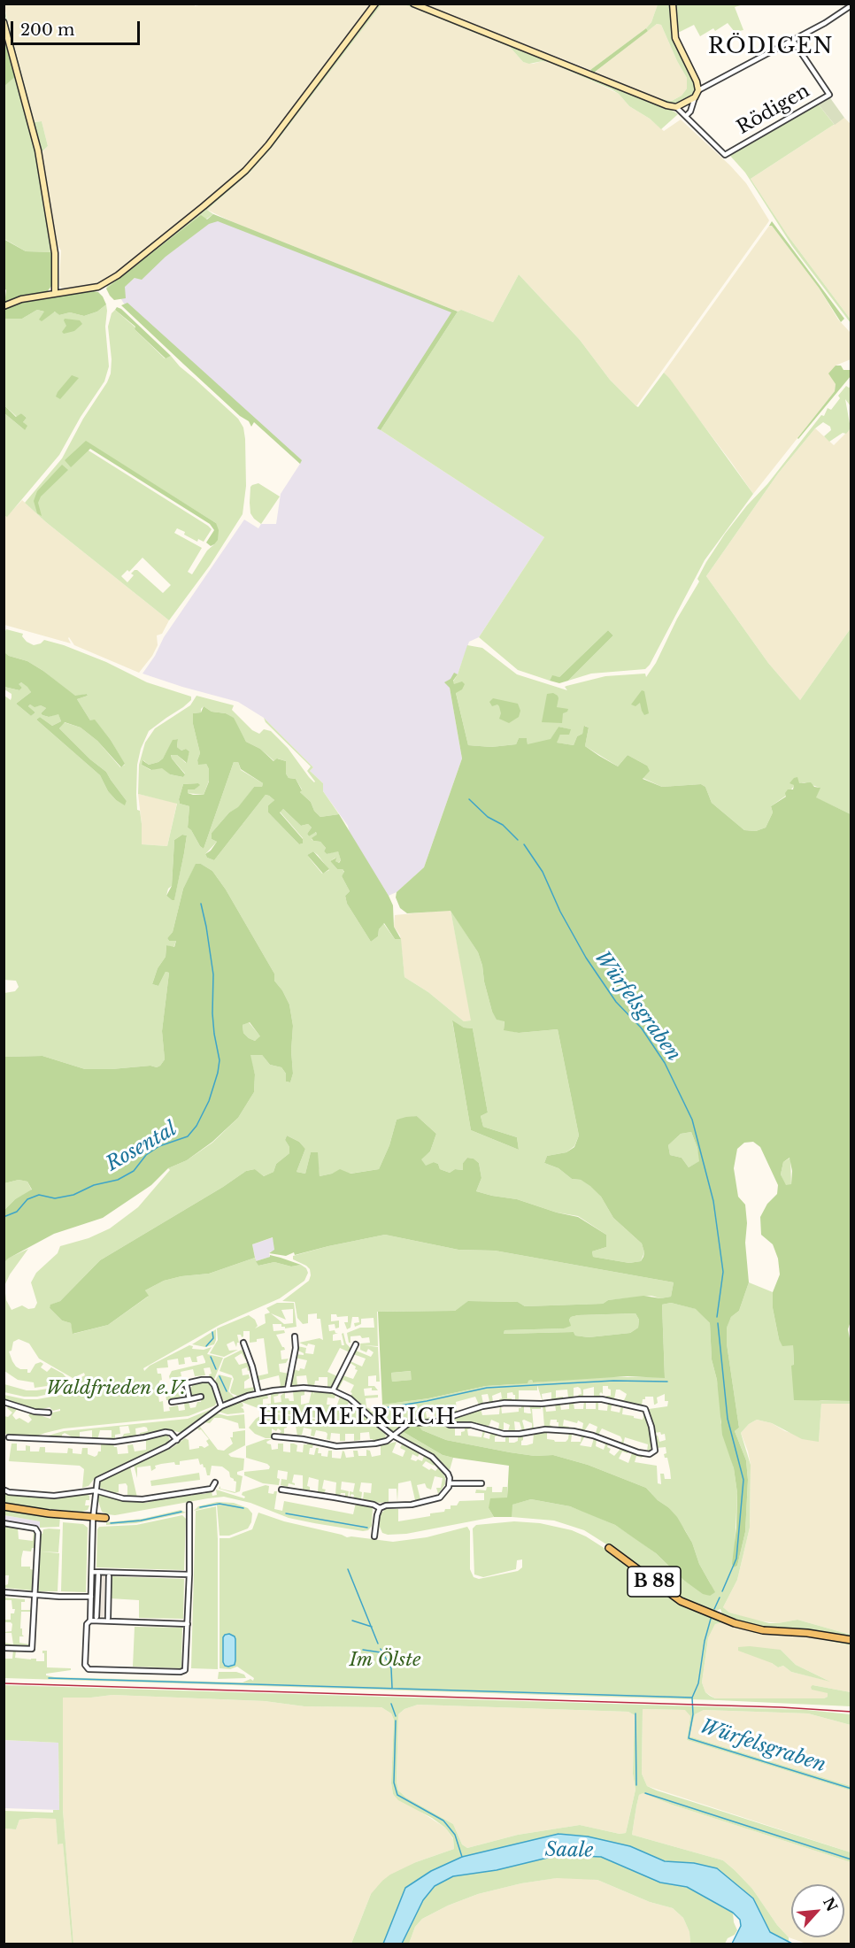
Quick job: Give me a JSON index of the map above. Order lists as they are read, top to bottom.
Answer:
{
  "streets": {
    "main road": ["B 88"],
    "street": ["Rödigen"]
  },
  "districts": ["RÖDIGEN", "HIMMELREICH"],
  "water": ["Würfelsgraben", "Rosental", "Saale"],
  "parks": ["Waldfrieden e.V.", "Im Ölste"],
  "scale_bar": "200 m",
  "north": "top right"
}
